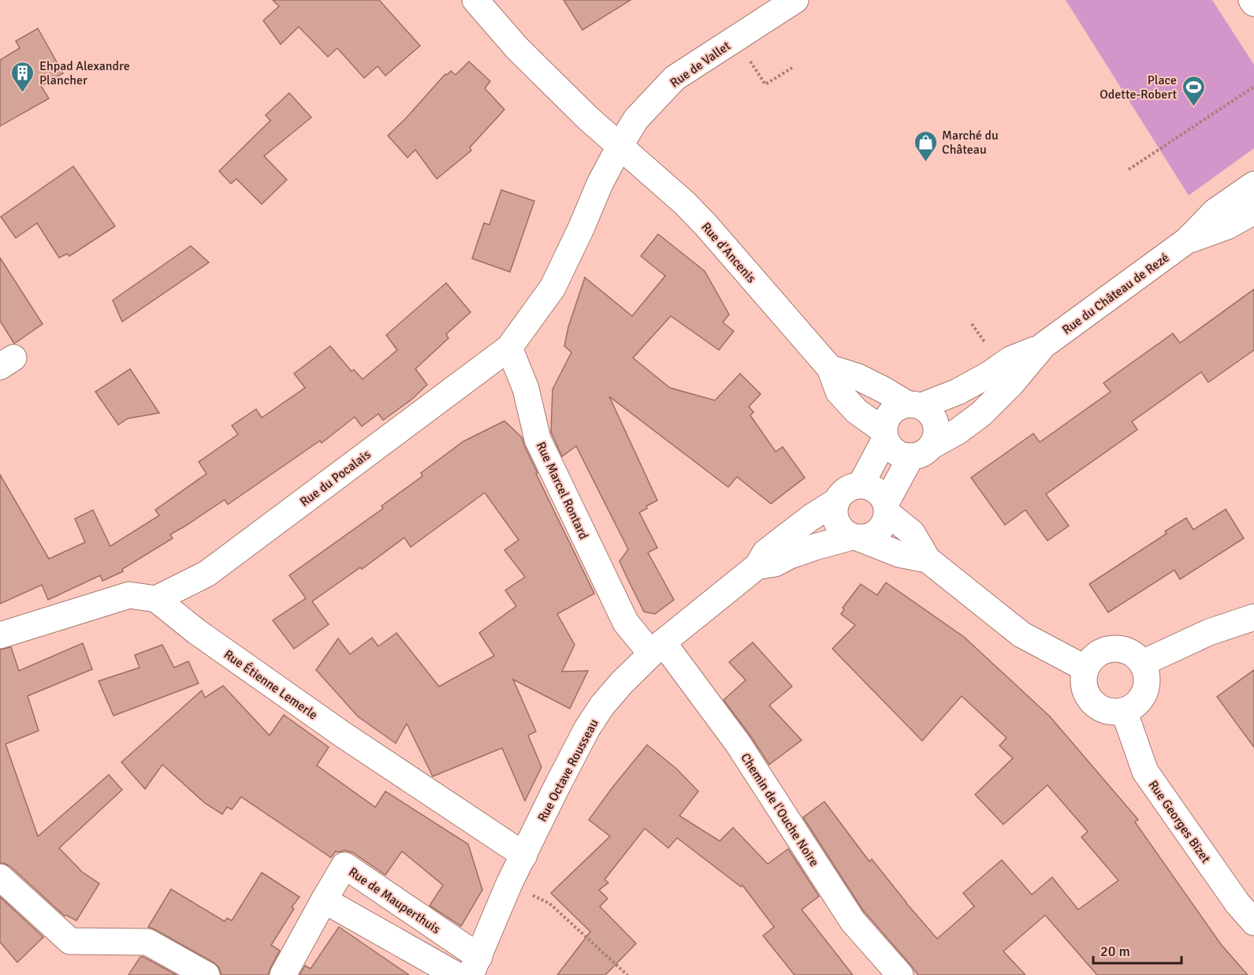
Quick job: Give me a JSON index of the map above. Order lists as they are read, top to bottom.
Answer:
{
  "streets": {
    "street": [
      "Rue de Vallet",
      "Rue d'Ancenis",
      "Rue du Château de Rezé",
      "Rue du Pocalais",
      "Rue Marcel Rontard",
      "Rue Étienne Lemerle",
      "Rue Octave Rousseau",
      "Chemin de l'Ouche Noire",
      "Rue Georges Bizet",
      "Rue de Mauperthuis"
    ]
  },
  "crossings": [
    ["Rue de Vallet", "Rue d'Ancenis"],
    ["Rue d'Ancenis", "Rue du Château de Rezé"],
    ["Rue du Pocalais", "Rue Marcel Rontard"],
    ["Rue du Pocalais", "Rue Étienne Lemerle"],
    ["Rue Marcel Rontard", "Rue Octave Rousseau"],
    ["Rue Marcel Rontard", "Chemin de l'Ouche Noire"],
    ["Rue Étienne Lemerle", "Rue Octave Rousseau"],
    ["Rue Octave Rousseau", "Chemin de l'Ouche Noire"],
    ["Rue Octave Rousseau", "Rue de Mauperthuis"]
  ],
  "places": {
    "building": ["Ehpad Alexandre Plancher"],
    "sports": ["Place Odette-Robert"],
    "shop": ["Marché du Château"]
  },
  "scale_bar": "20 m"
}
